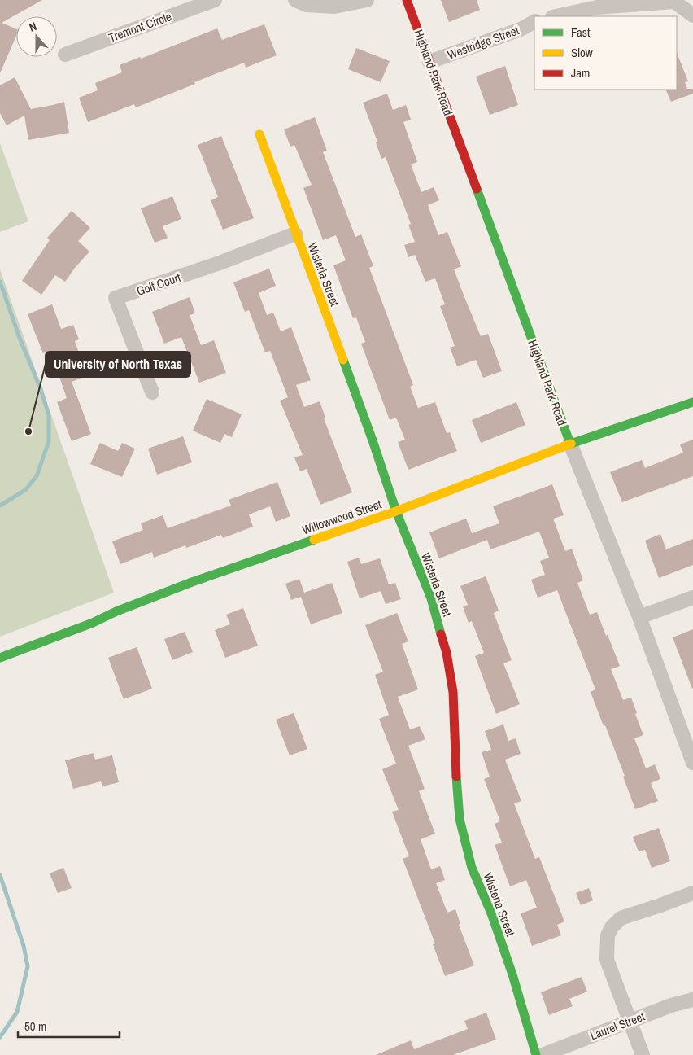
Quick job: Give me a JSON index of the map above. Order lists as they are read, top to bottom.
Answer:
{
  "streets": {
    "street": [
      "Tremont Circle",
      "Westridge Street",
      "Highland Park Road",
      "Wisteria Street",
      "Golf Court",
      "Willowwood Street",
      "Laurel Street"
    ]
  },
  "crossings": [
    ["Westridge Street", "Highland Park Road"],
    ["Highland Park Road", "Willowwood Street"],
    ["Wisteria Street", "Golf Court"],
    ["Wisteria Street", "Willowwood Street"]
  ],
  "places": ["University of North Texas"],
  "legend": ["Fast", "Slow", "Jam"],
  "scale_bar": "50 m",
  "north": "top"
}
